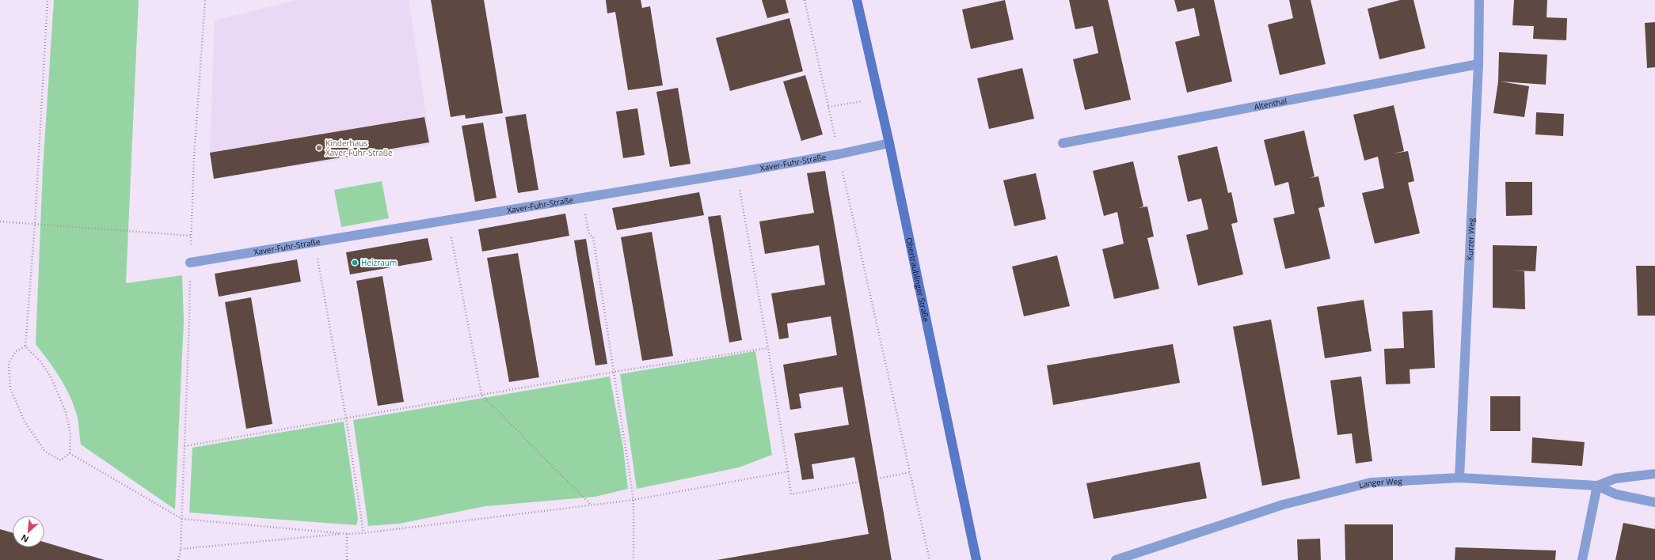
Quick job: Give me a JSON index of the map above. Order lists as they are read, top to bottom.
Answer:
{
  "streets": {
    "street": [
      "Altenthal",
      "Xaver-Fuhr-Straße",
      "Kurzer Weg",
      "Obertraublinger Straße",
      "Langer Weg"
    ]
  },
  "crossings": [
    ["Altenthal", "Kurzer Weg"],
    ["Xaver-Fuhr-Straße", "Obertraublinger Straße"],
    ["Kurzer Weg", "Langer Weg"]
  ],
  "places": ["Kinderhaus Xaver-Fuhr-Straße", "Heizraum"],
  "north": "bottom left"
}
